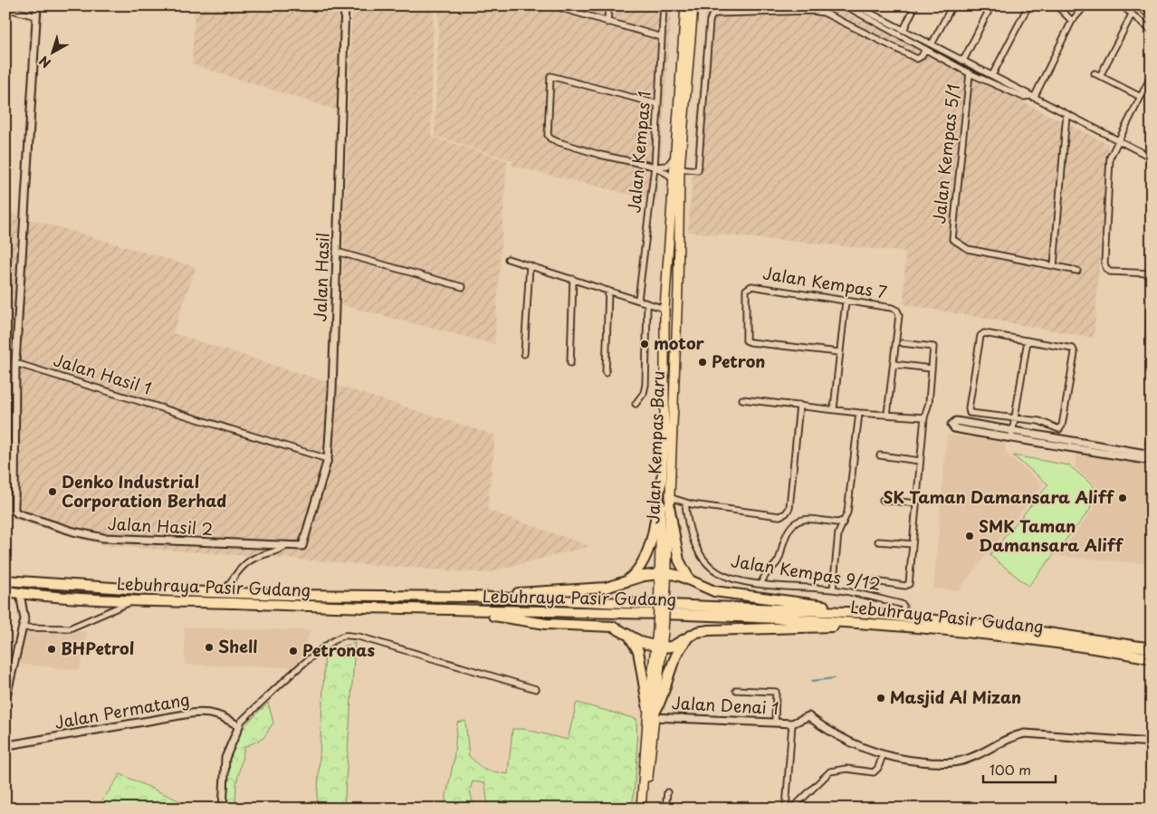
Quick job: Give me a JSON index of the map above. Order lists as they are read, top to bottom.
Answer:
{
  "streets": {
    "highway": ["Lebuhraya Pasir Gudang"],
    "main road": ["Jalan Kempas Baru"],
    "street": [
      "Jalan Kempas 1",
      "Jalan Kempas 5/1",
      "Jalan Hasil",
      "Jalan Kempas 7",
      "Jalan Hasil 1",
      "Jalan Hasil 2",
      "Jalan Kempas 9/12",
      "Jalan Denai 1",
      "Jalan Permatang"
    ]
  },
  "crossings": [
    ["Jalan Hasil", "Jalan Hasil 1"],
    ["Jalan Hasil", "Jalan Hasil 2"],
    ["Jalan Hasil 1", "Jalan Hasil 2"],
    ["Jalan Kempas Baru", "Jalan Denai 1"],
    ["Jalan Kempas 9/12", "Lebuhraya Pasir Gudang"]
  ],
  "places": [
    "motor",
    "Petron",
    "Denko Industrial Corporation Berhad",
    "SK Taman Damansara Aliff",
    "SMK Taman Damansara Aliff",
    "Shell",
    "BHPetrol",
    "Petronas",
    "Masjid Al Mizan"
  ],
  "scale_bar": "100 m",
  "north": "bottom left"
}
